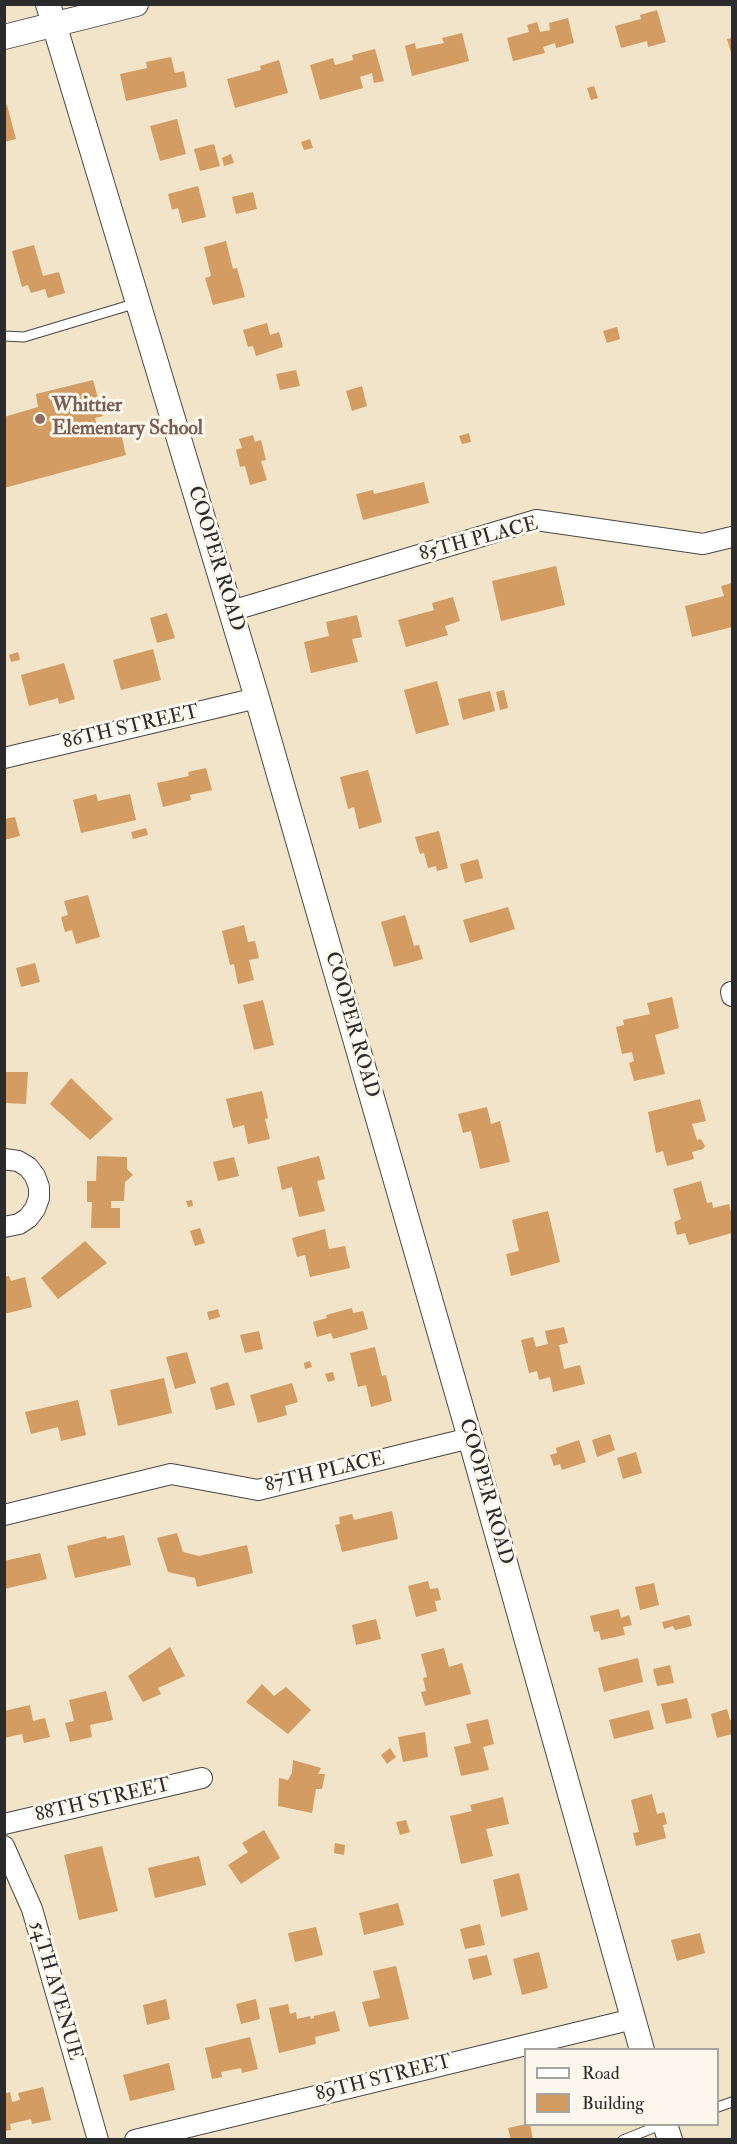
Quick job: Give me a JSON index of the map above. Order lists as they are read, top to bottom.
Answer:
{
  "streets": {
    "street": [
      "85TH PLACE",
      "COOPER ROAD",
      "86TH STREET",
      "87TH PLACE",
      "88TH STREET",
      "54TH AVENUE",
      "89TH STREET"
    ]
  },
  "crossings": [
    ["85TH PLACE", "COOPER ROAD"],
    ["COOPER ROAD", "86TH STREET"],
    ["COOPER ROAD", "87TH PLACE"],
    ["COOPER ROAD", "89TH STREET"]
  ],
  "places": ["Whittier Elementary School"],
  "legend": ["Road", "Building"]
}
